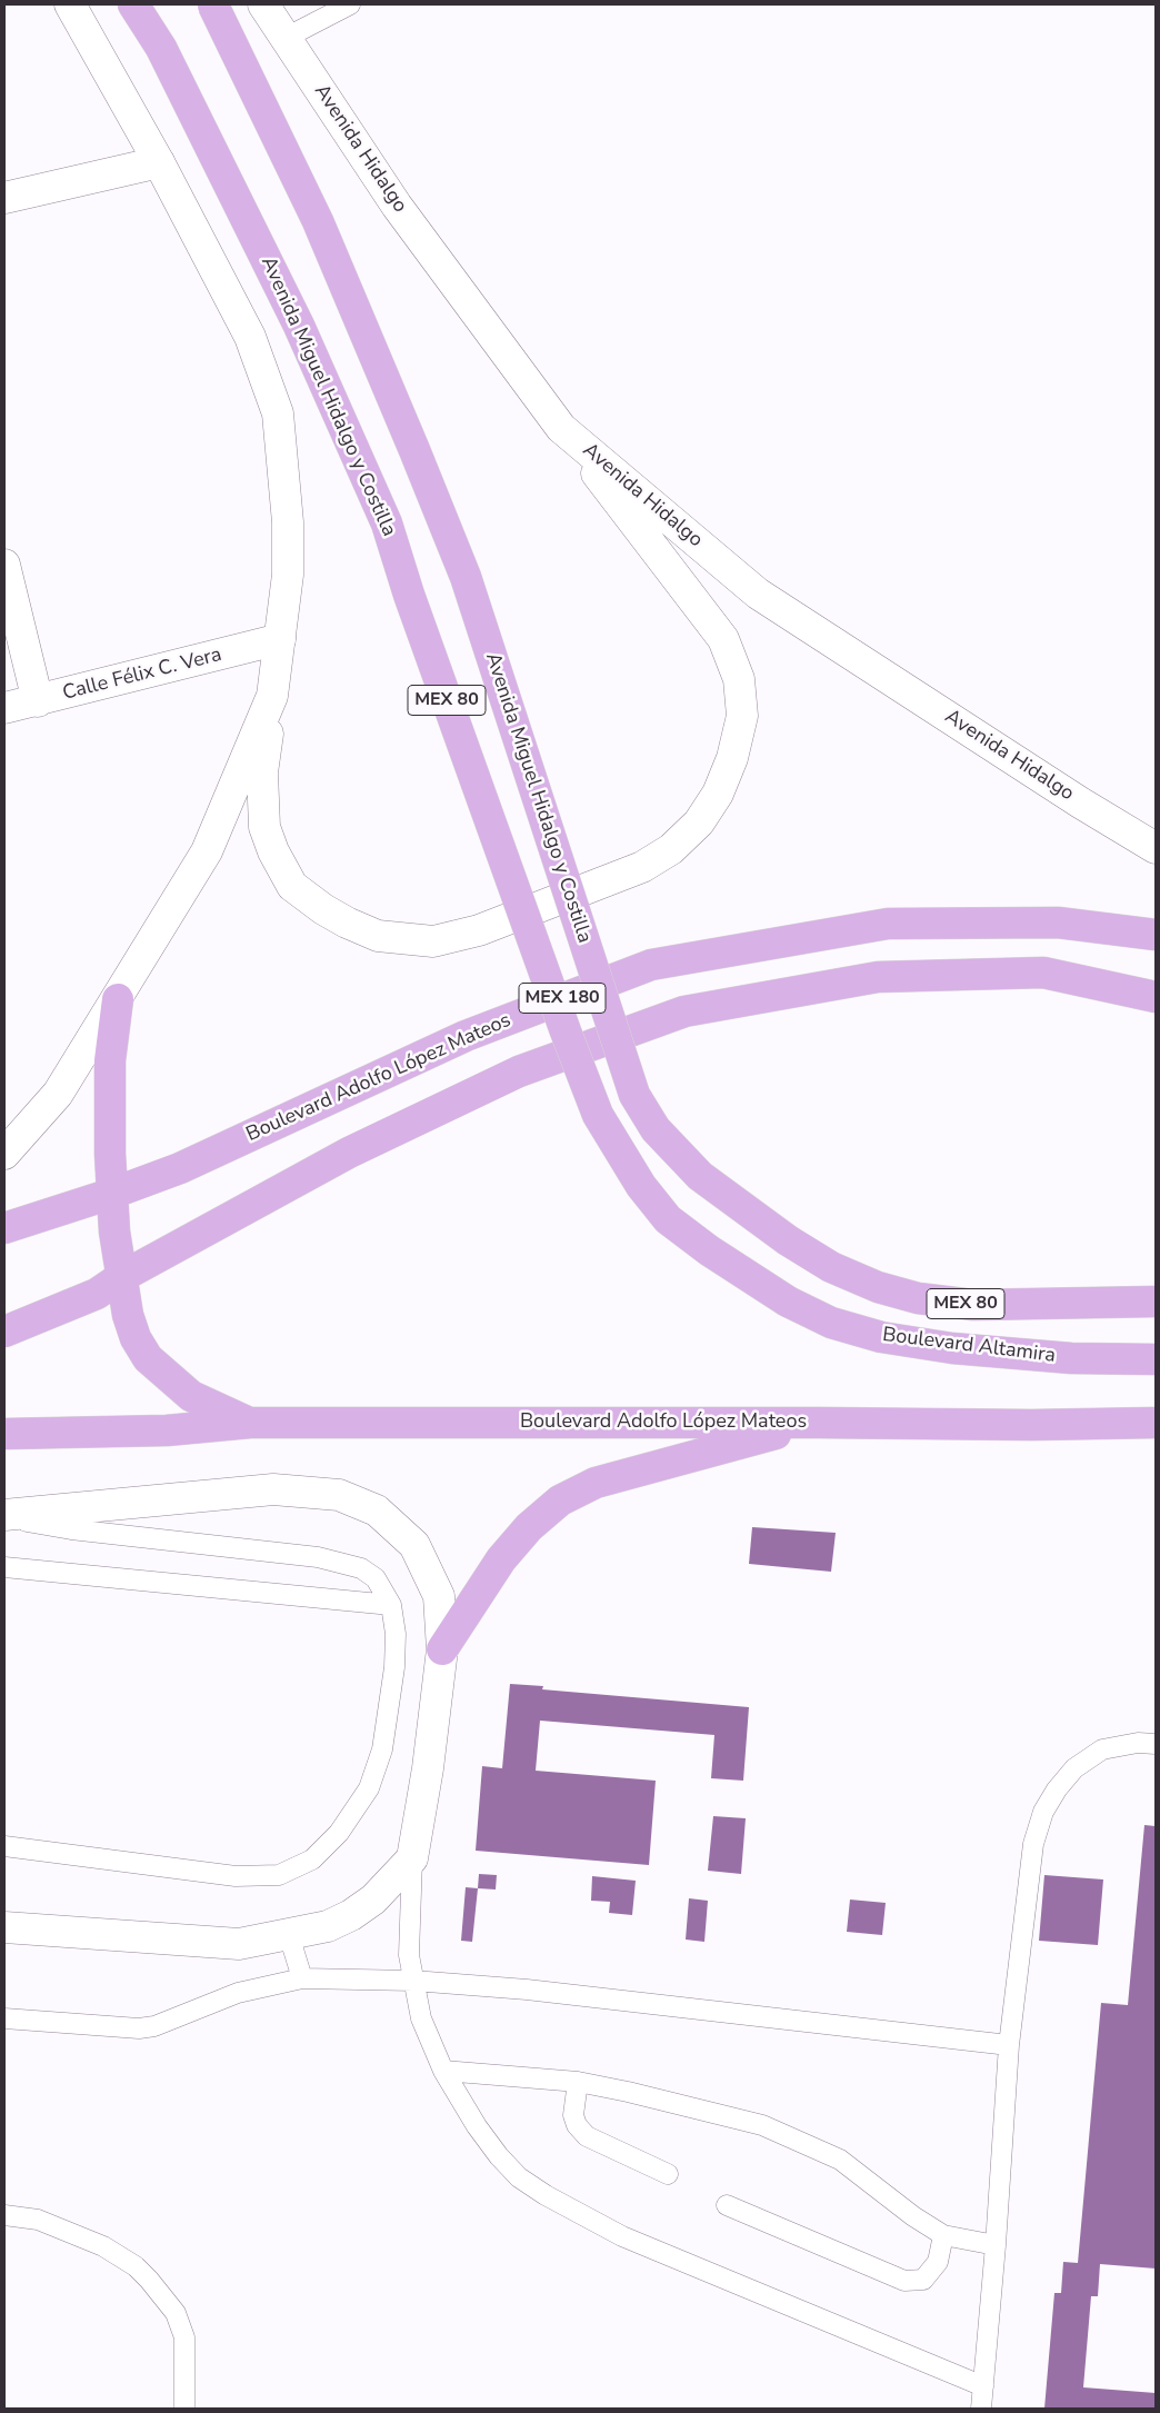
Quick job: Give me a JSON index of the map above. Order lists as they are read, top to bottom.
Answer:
{
  "streets": {
    "main road": [
      "Avenida Miguel Hidalgo y Costilla",
      "MEX 80",
      "MEX 180",
      "Boulevard Adolfo López Mateos",
      "Boulevard Altamira"
    ],
    "street": ["Avenida Hidalgo", "Calle Félix C. Vera"]
  },
  "crossings": [
    ["Avenida Miguel Hidalgo y Costilla", "Boulevard Altamira"]
  ]
}
